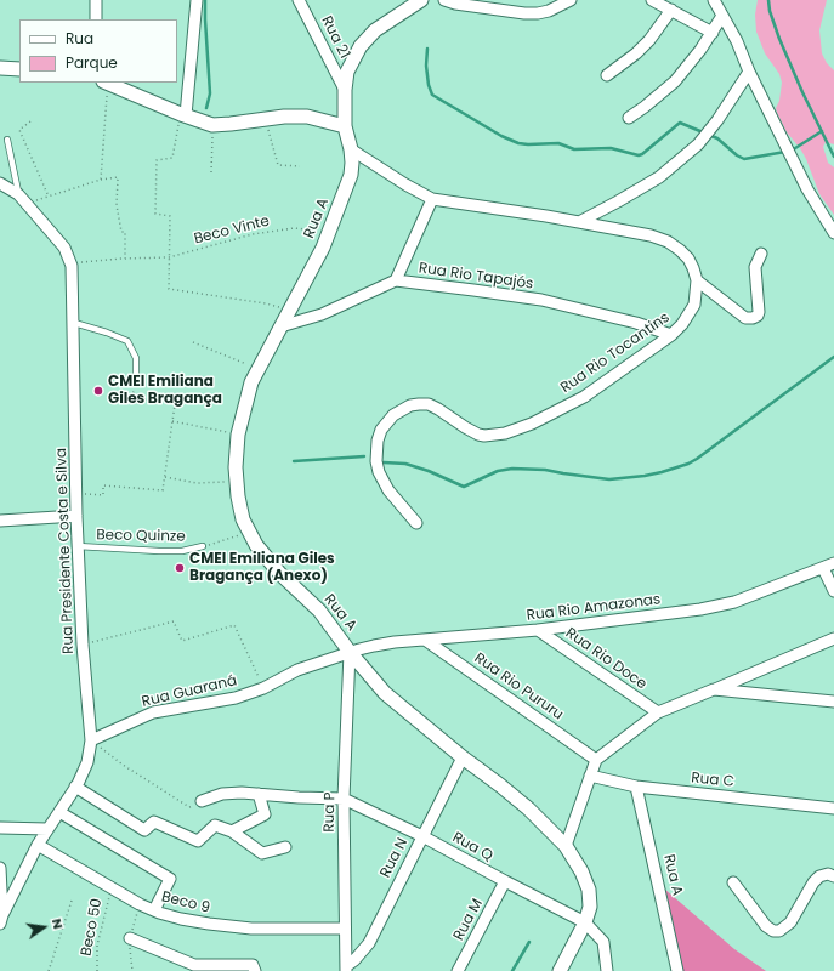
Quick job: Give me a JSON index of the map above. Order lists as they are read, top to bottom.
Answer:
{
  "streets": {
    "street": [
      "Rua 21",
      "Rua A",
      "Rua Rio Tapajós",
      "Rua Rio Tocantins",
      "Rua Presidente Costa e Silva",
      "Rua Rio Amazonas",
      "Rua Rio Doce",
      "Rua Rio Pururu",
      "Rua Guaraná",
      "Rua C",
      "Rua P",
      "Rua Q",
      "Rua N",
      "Beco 9",
      "Rua M"
    ],
    "lane": ["Beco Quinze"],
    "path": ["Beco Vinte", "Beco 50"]
  },
  "crossings": [
    ["Rua 21", "Rua A"],
    ["Rua A", "Beco Vinte"],
    ["Rua A", "Rua Rio Tapajós"],
    ["Rua A", "Rua Rio Tocantins"],
    ["Rua A", "Rua Rio Amazonas"],
    ["Rua A", "Rua Guaraná"],
    ["Rua A", "Rua C"],
    ["Rua A", "Rua P"],
    ["Rua A", "Rua Q"],
    ["Rua A", "Rua N"],
    ["Beco Vinte", "Rua Presidente Costa e Silva"],
    ["Rua Rio Tapajós", "Rua Rio Tocantins"],
    ["Beco Quinze", "Rua Presidente Costa e Silva"],
    ["Rua Presidente Costa e Silva", "Rua Guaraná"],
    ["Rua Presidente Costa e Silva", "Beco 9"],
    ["Rua Rio Amazonas", "Rua Rio Doce"],
    ["Rua Rio Amazonas", "Rua Rio Pururu"],
    ["Rua Rio Amazonas", "Rua Guaraná"],
    ["Rua Rio Amazonas", "Rua P"],
    ["Rua Guaraná", "Rua P"],
    ["Rua P", "Rua Q"],
    ["Rua P", "Rua N"],
    ["Rua P", "Beco 9"],
    ["Rua Q", "Rua N"],
    ["Rua Q", "Rua M"],
    ["Beco 9", "Beco 50"]
  ],
  "places": ["CMEI Emiliana Giles Bragança", "CMEI Emiliana Giles Bragança (Anexo)"],
  "legend": ["Rua", "Parque"],
  "north": "right"
}
